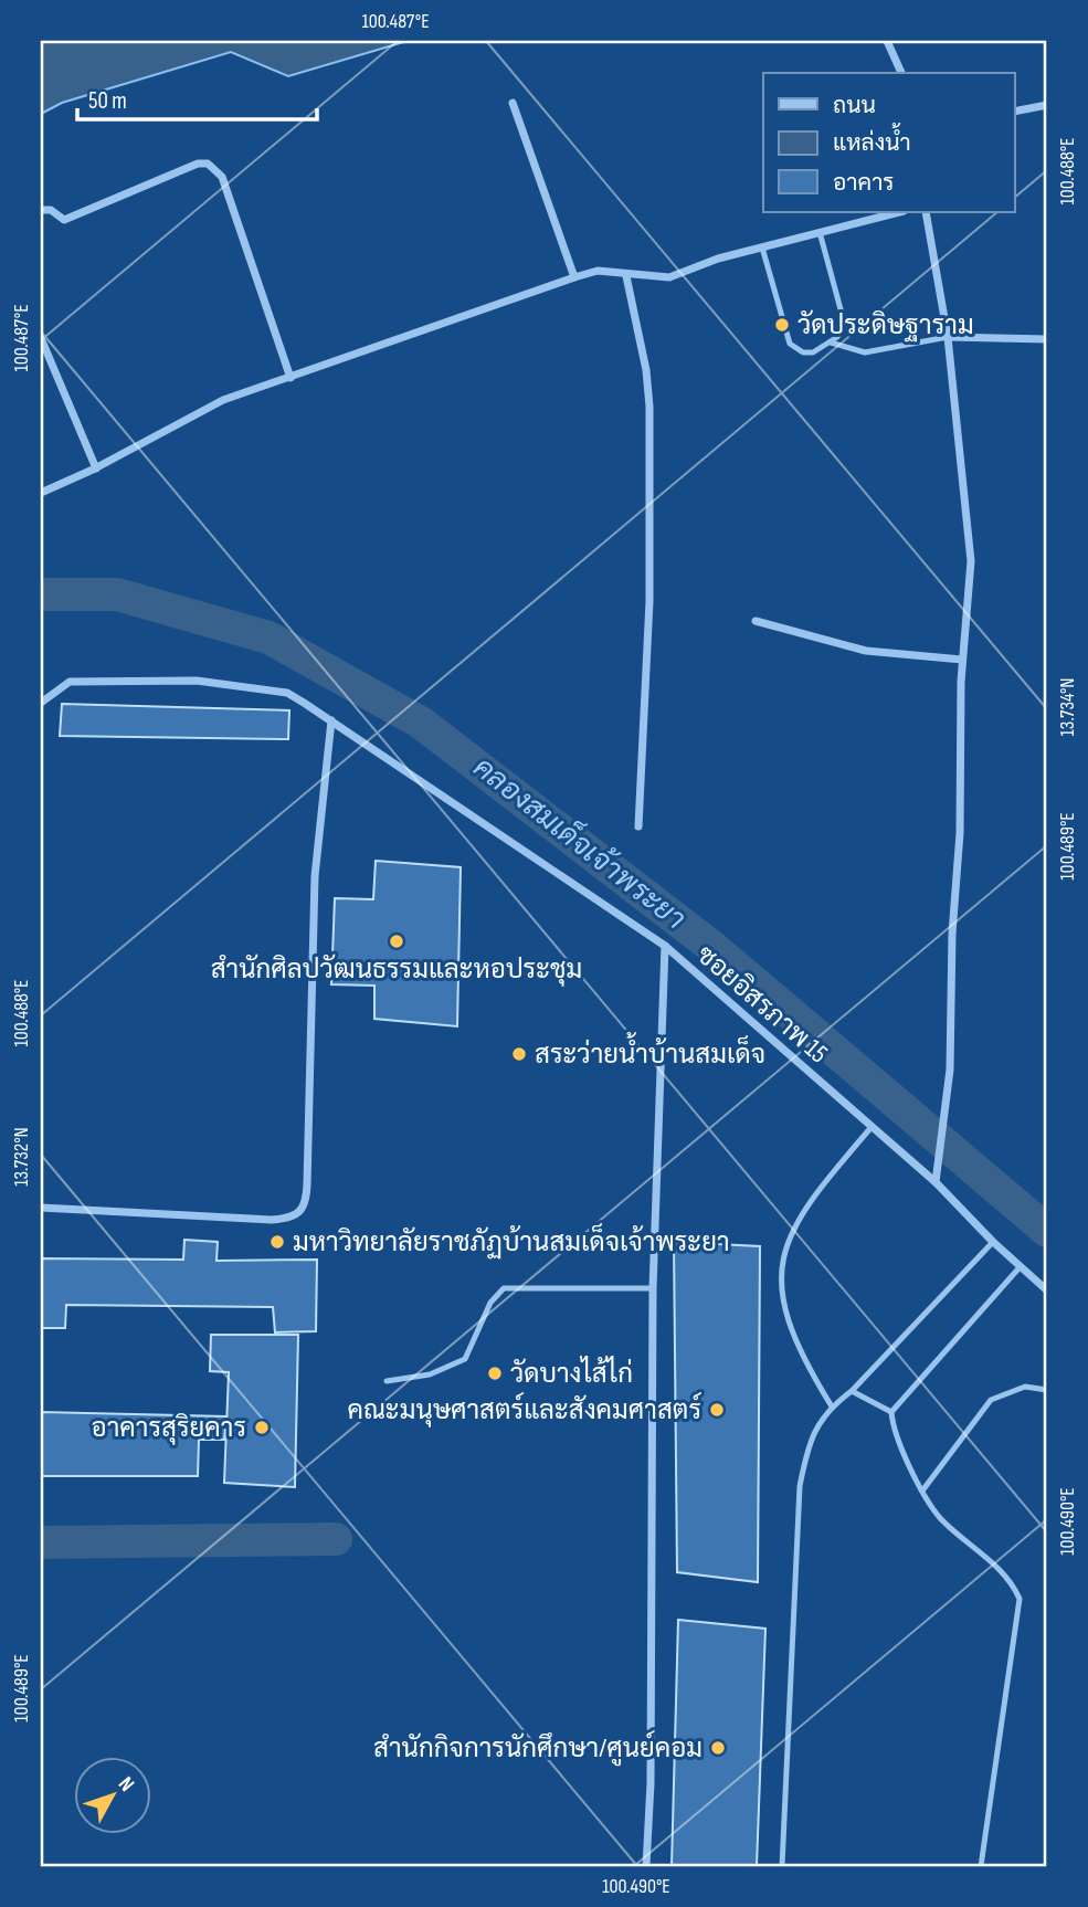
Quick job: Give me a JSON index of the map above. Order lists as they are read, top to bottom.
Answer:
{
  "streets": {
    "street": ["ซอยอิสรภาพ 15"]
  },
  "water": ["คลองสมเด็จเจ้าพระยา"],
  "places": [
    "วัดประดิษฐาราม",
    "สำนักศิลปวัฒนธรรมและหอประชุม",
    "สระว่ายน้ำบ้านสมเด็จ",
    "มหาวิทยาลัยราชภัฏบ้านสมเด็จเจ้าพระยา",
    "วัดบางไส้ไก่",
    "คณะมนุษศาสตร์และสังคมศาสตร์",
    "อาคารสุริยคาร",
    "สำนักกิจการนักศึกษา/ศูนย์คอม"
  ],
  "legend": ["ถนน", "แหล่งน้ำ", "อาคาร"],
  "scale_bar": "50 m",
  "north": "top right",
  "coordinates": [
    "100.487°E",
    "100.488°E",
    "13.734°N",
    "100.489°E",
    "13.732°N",
    "100.490°E"
  ]
}
